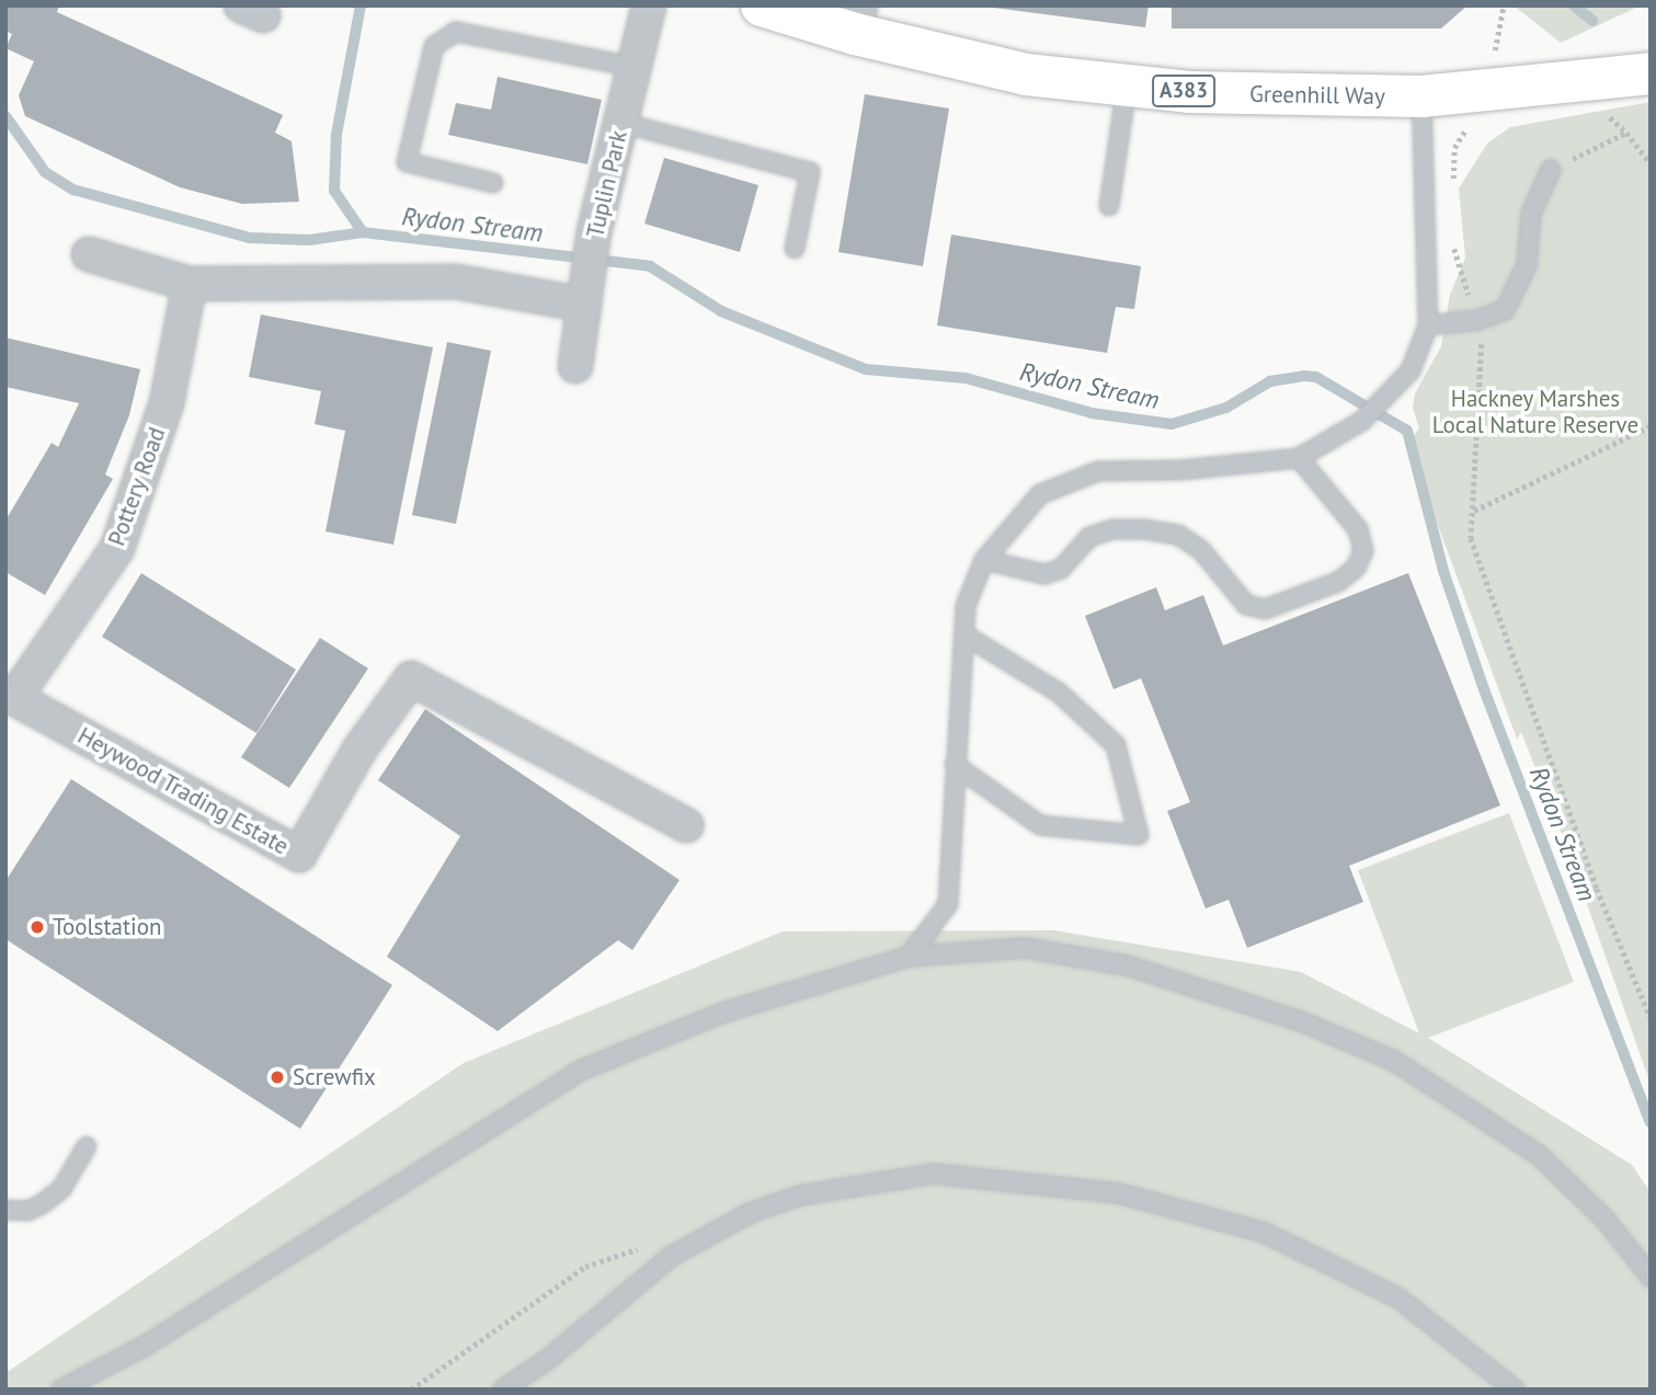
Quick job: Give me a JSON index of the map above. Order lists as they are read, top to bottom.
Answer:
{
  "streets": {
    "main road": ["A383", "Greenhill Way"],
    "street": ["Tuplin Park", "Pottery Road", "Heywood Trading Estate"]
  },
  "crossings": [
    ["Pottery Road", "Heywood Trading Estate"]
  ],
  "water": ["Rydon Stream"],
  "parks": ["Hackney Marshes Local Nature Reserve"],
  "places": ["Toolstation", "Screwfix"]
}
